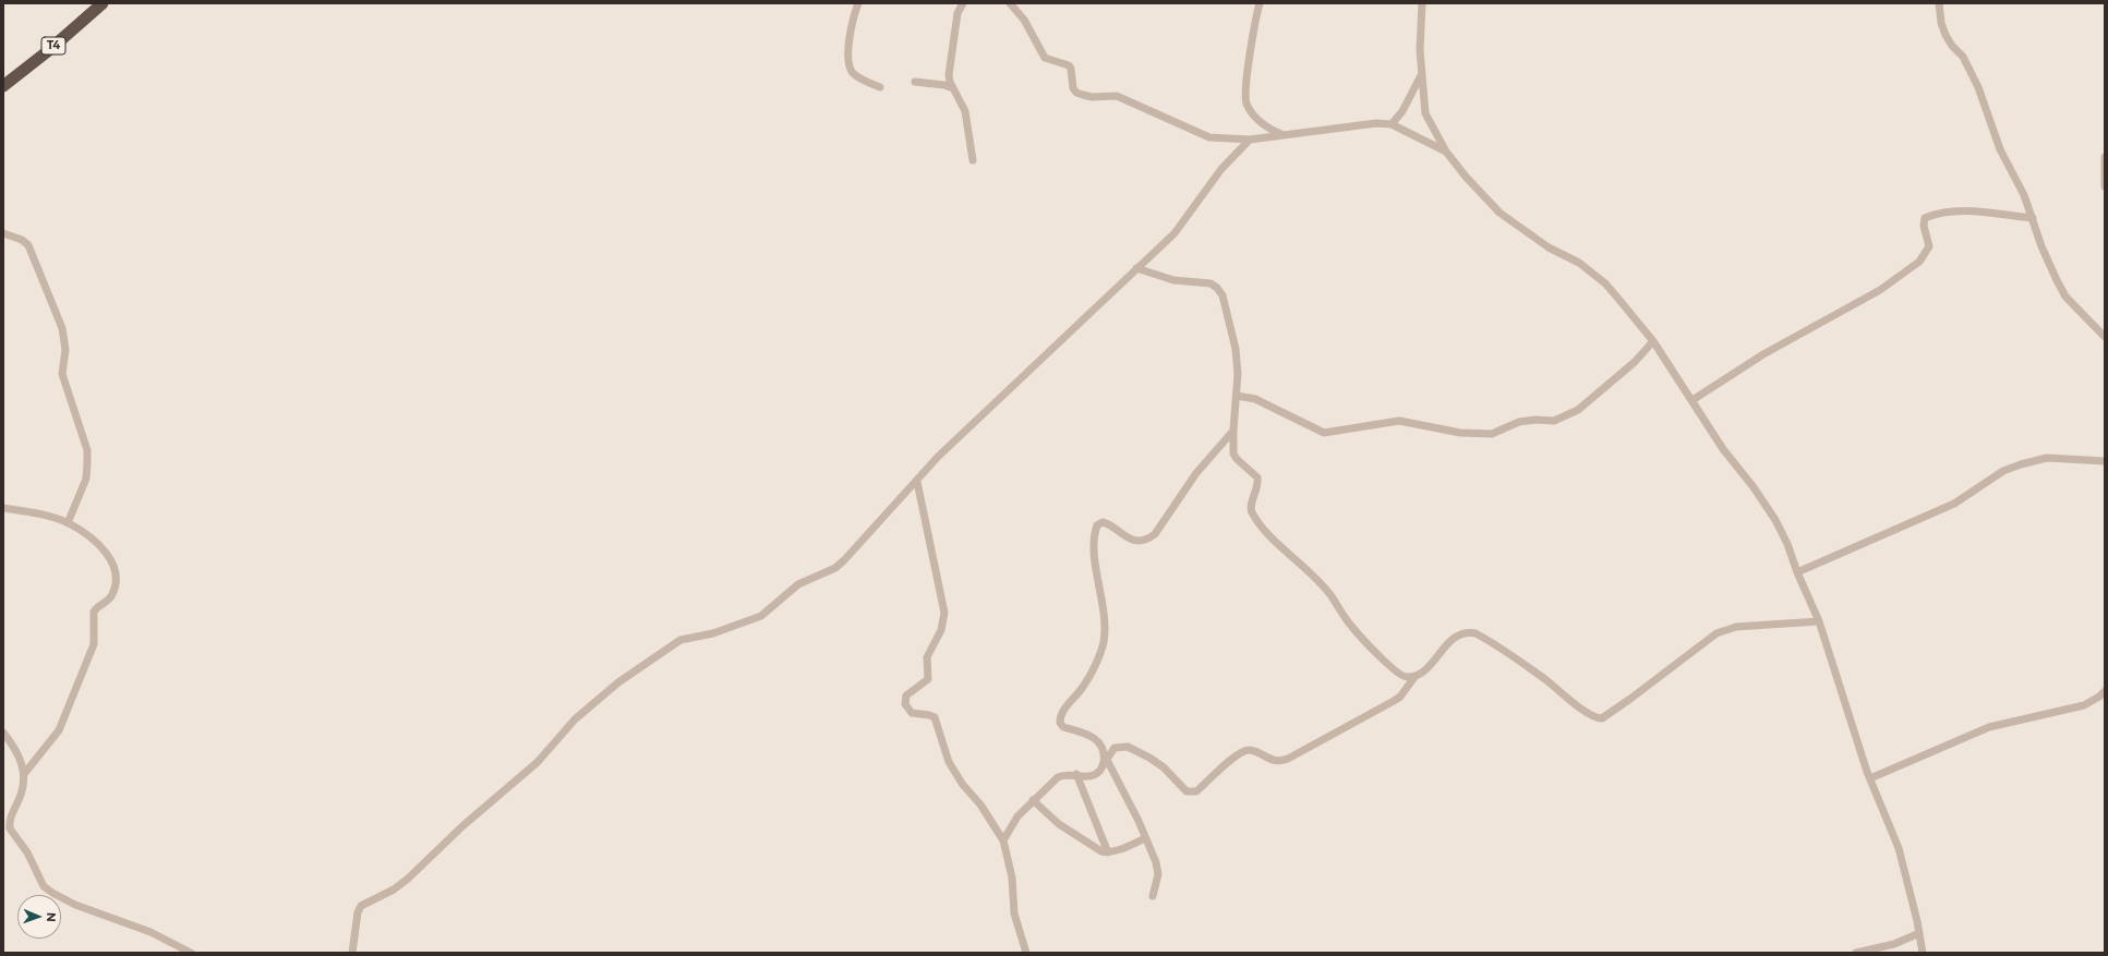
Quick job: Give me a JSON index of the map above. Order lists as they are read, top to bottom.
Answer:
{
  "streets": {
    "highway": ["T4"]
  },
  "north": "right"
}
